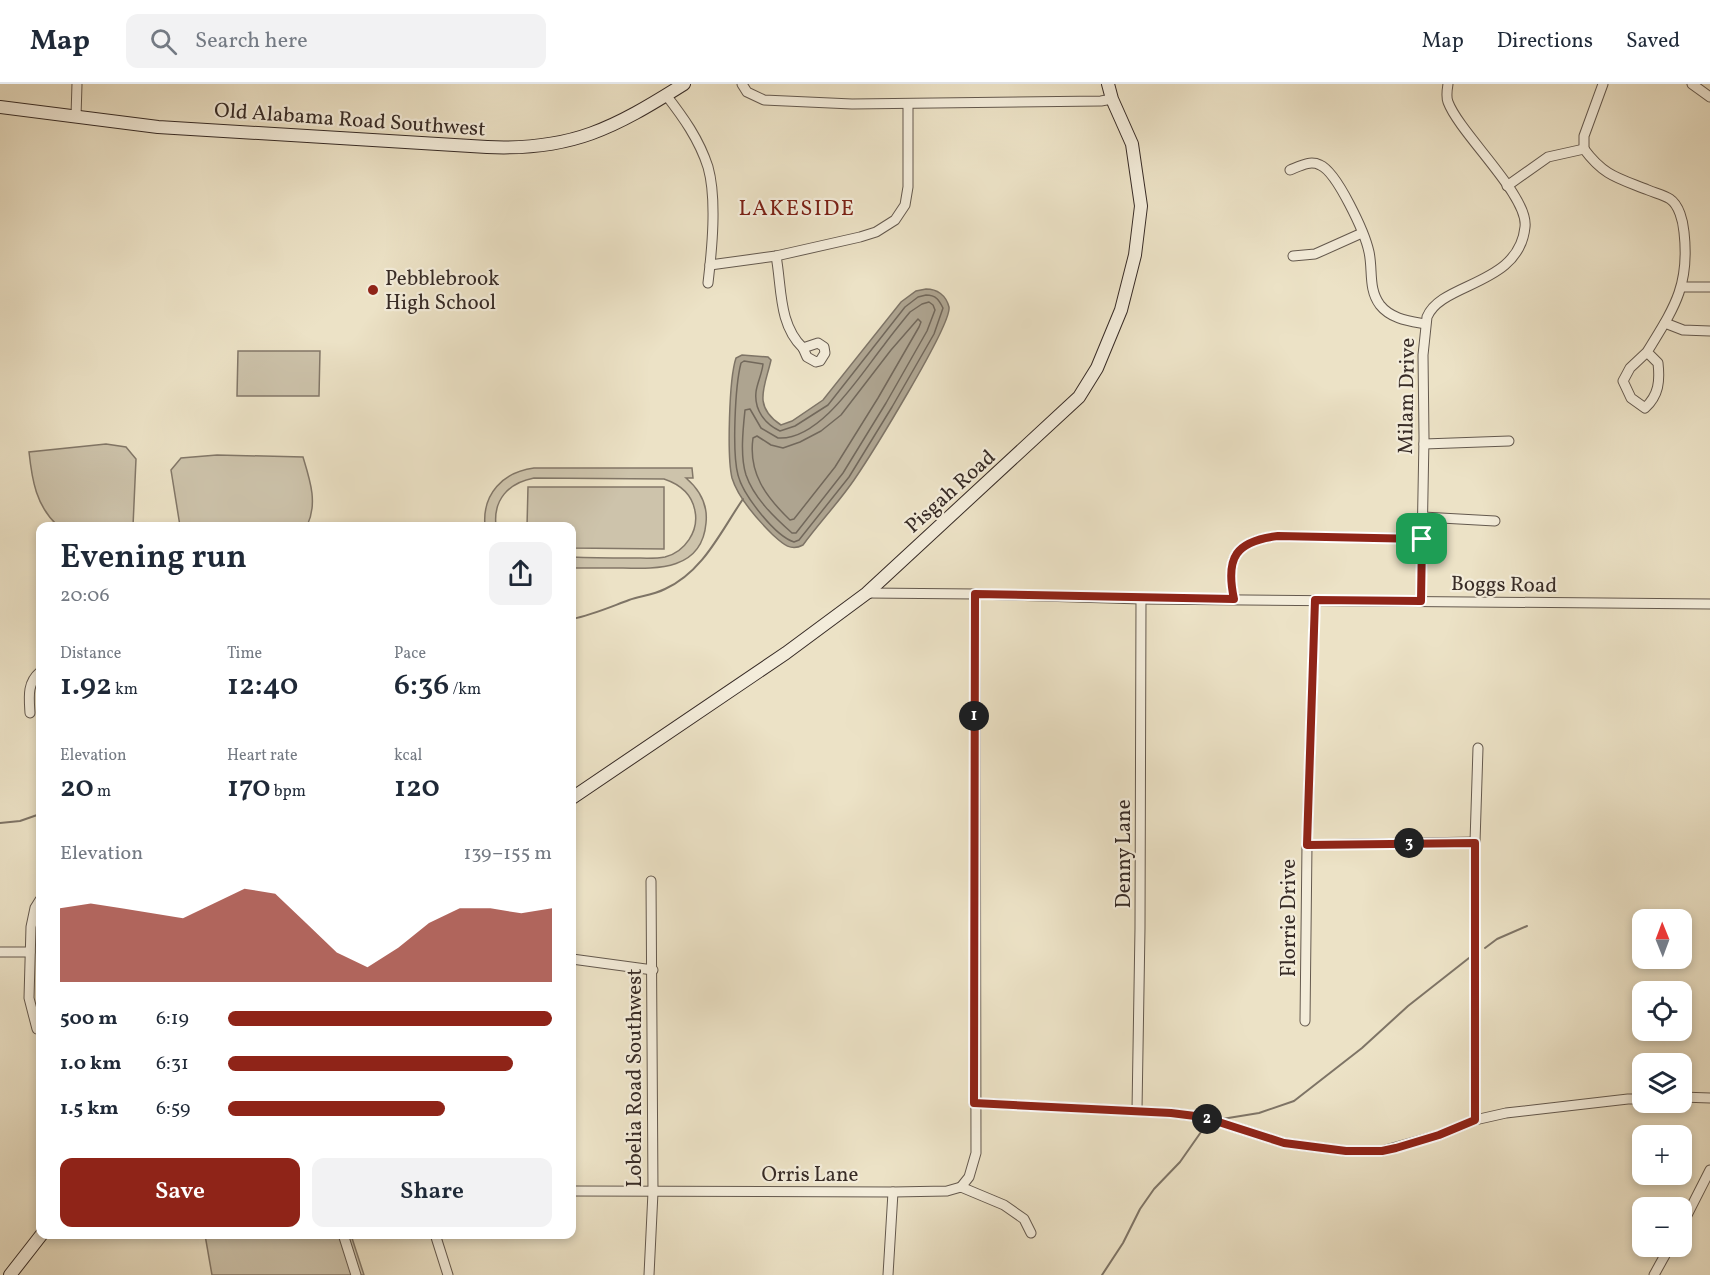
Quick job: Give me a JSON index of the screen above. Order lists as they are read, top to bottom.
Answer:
{
  "streets": {
    "street": [
      "Old Alabama Road Southwest",
      "Milam Drive",
      "Pisgah Road",
      "Boggs Road",
      "Denny Lane",
      "Florrie Drive",
      "Lobelia Road Southwest",
      "Orris Lane"
    ]
  },
  "crossings": [
    ["Milam Drive", "Boggs Road"],
    ["Pisgah Road", "Boggs Road"],
    ["Boggs Road", "Denny Lane"],
    ["Boggs Road", "Florrie Drive"],
    ["Lobelia Road Southwest", "Orris Lane"]
  ],
  "districts": ["LAKESIDE"],
  "places": ["Pebblebrook High School"],
  "north": "top",
  "page": {
    "header": "Map",
    "search": "Search here",
    "nav": ["Map", "Directions", "Saved"],
    "heading": ["Evening run", "20:06"],
    "stats": [
      ["Distance", "1.92 km"],
      ["Time", "12:40"],
      ["Pace", "6:36 /km"],
      ["Elevation", "20 m"],
      ["Heart rate", "170 bpm"],
      ["kcal", "120"]
    ],
    "pins": ["1", "3", "2"],
    "chart": ["Elevation", "139–155 m"],
    "map_buttons": ["+", "−"],
    "list": [
      {
        "name": "500 m",
        "note": "6:19"
      },
      {
        "name": "1.0 km",
        "note": "6:31"
      },
      {
        "name": "1.5 km",
        "note": "6:59"
      }
    ],
    "buttons": ["Save", "Share"]
  }
}
